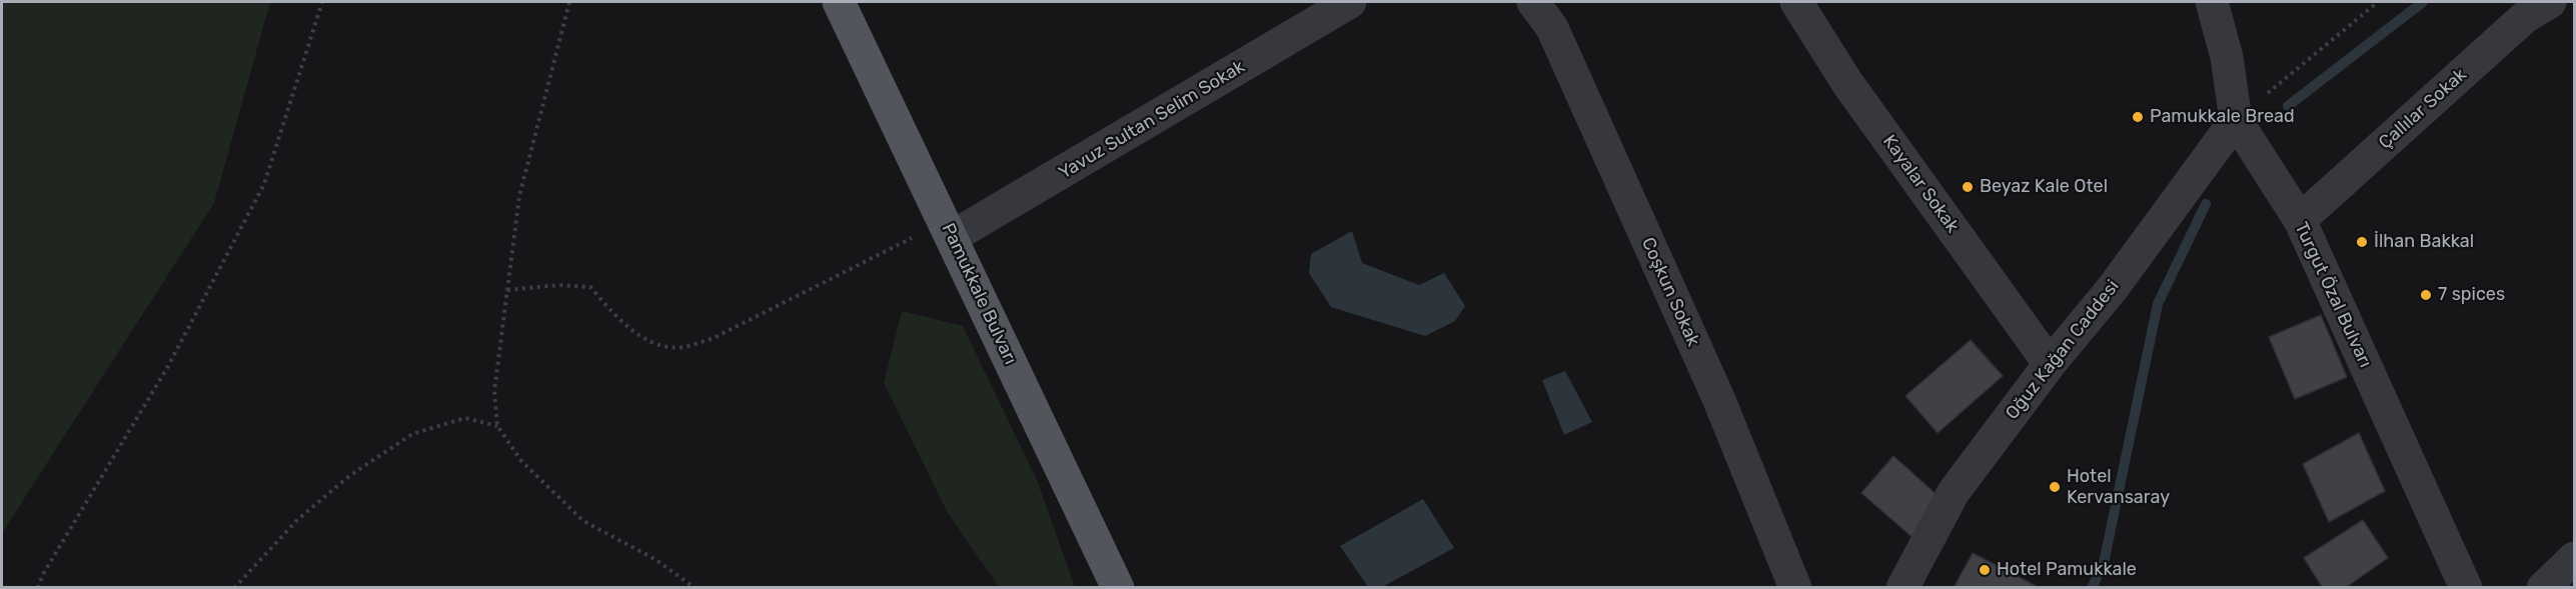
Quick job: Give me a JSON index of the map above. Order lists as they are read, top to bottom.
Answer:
{
  "streets": {
    "main road": ["Pamukkale Bulvarı"],
    "street": [
      "Çallılar Sokak",
      "Yavuz Sultan Selim Sokak",
      "Kayalar Sokak",
      "Coşkun Sokak",
      "Turgut Özal Bulvarı",
      "Oğuz Kağan Caddesi"
    ]
  },
  "crossings": [
    ["Çallılar Sokak", "Turgut Özal Bulvarı"],
    ["Yavuz Sultan Selim Sokak", "Pamukkale Bulvarı"],
    ["Kayalar Sokak", "Oğuz Kağan Caddesi"],
    ["Turgut Özal Bulvarı", "Oğuz Kağan Caddesi"]
  ],
  "places": [
    "Pamukkale Bread",
    "Beyaz Kale Otel",
    "İlhan Bakkal",
    "7 spices",
    "Hotel Kervansaray",
    "Hotel Pamukkale"
  ]
}
